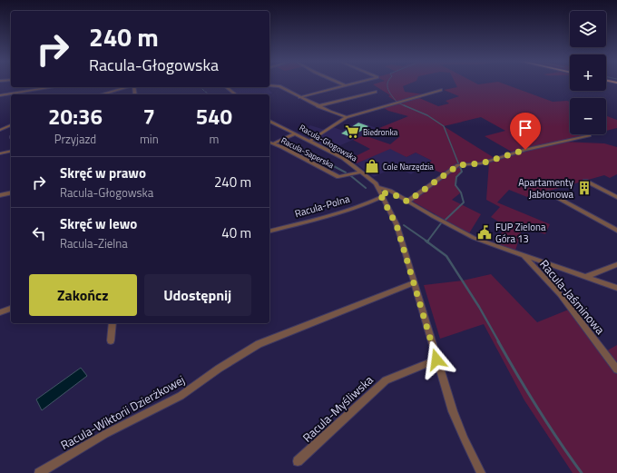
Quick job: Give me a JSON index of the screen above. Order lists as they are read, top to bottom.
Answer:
{
  "streets": {
    "street": [
      "Racula-Głogowska",
      "Racula-Saperska",
      "Racula-Polna",
      "Racula-Jaśminowa",
      "Racula-Myśliwska",
      "Racula-Wiktorii Dzierżkowej"
    ]
  },
  "crossings": [
    ["Racula-Głogowska", "Racula-Saperska"],
    ["Racula-Głogowska", "Racula-Polna"],
    ["Racula-Głogowska", "Racula-Myśliwska"],
    ["Racula-Głogowska", "Racula-Wiktorii Dzierżkowej"]
  ],
  "places": {
    "supermarket": ["Biedronka"],
    "shop": ["Cole Narzędzia"],
    "building": ["Apartamenty Jabłonowa"],
    "public building": ["FUP Zielona Góra 13"]
  },
  "page": {
    "map_buttons": ["+", "−"],
    "turn": ["240 m", "Racula-Głogowska"],
    "eta": [
      "20:36",
      "Przyjazd",
      "7",
      "min",
      "540",
      "m"
    ],
    "list": [
      {
        "name": "Skręć w prawo",
        "note": "Racula-Głogowska",
        "value": "240 m"
      },
      {
        "name": "Skręć w lewo",
        "note": "Racula-Zielna",
        "value": "40 m"
      }
    ],
    "buttons": ["Zakończ", "Udostępnij"]
  }
}
